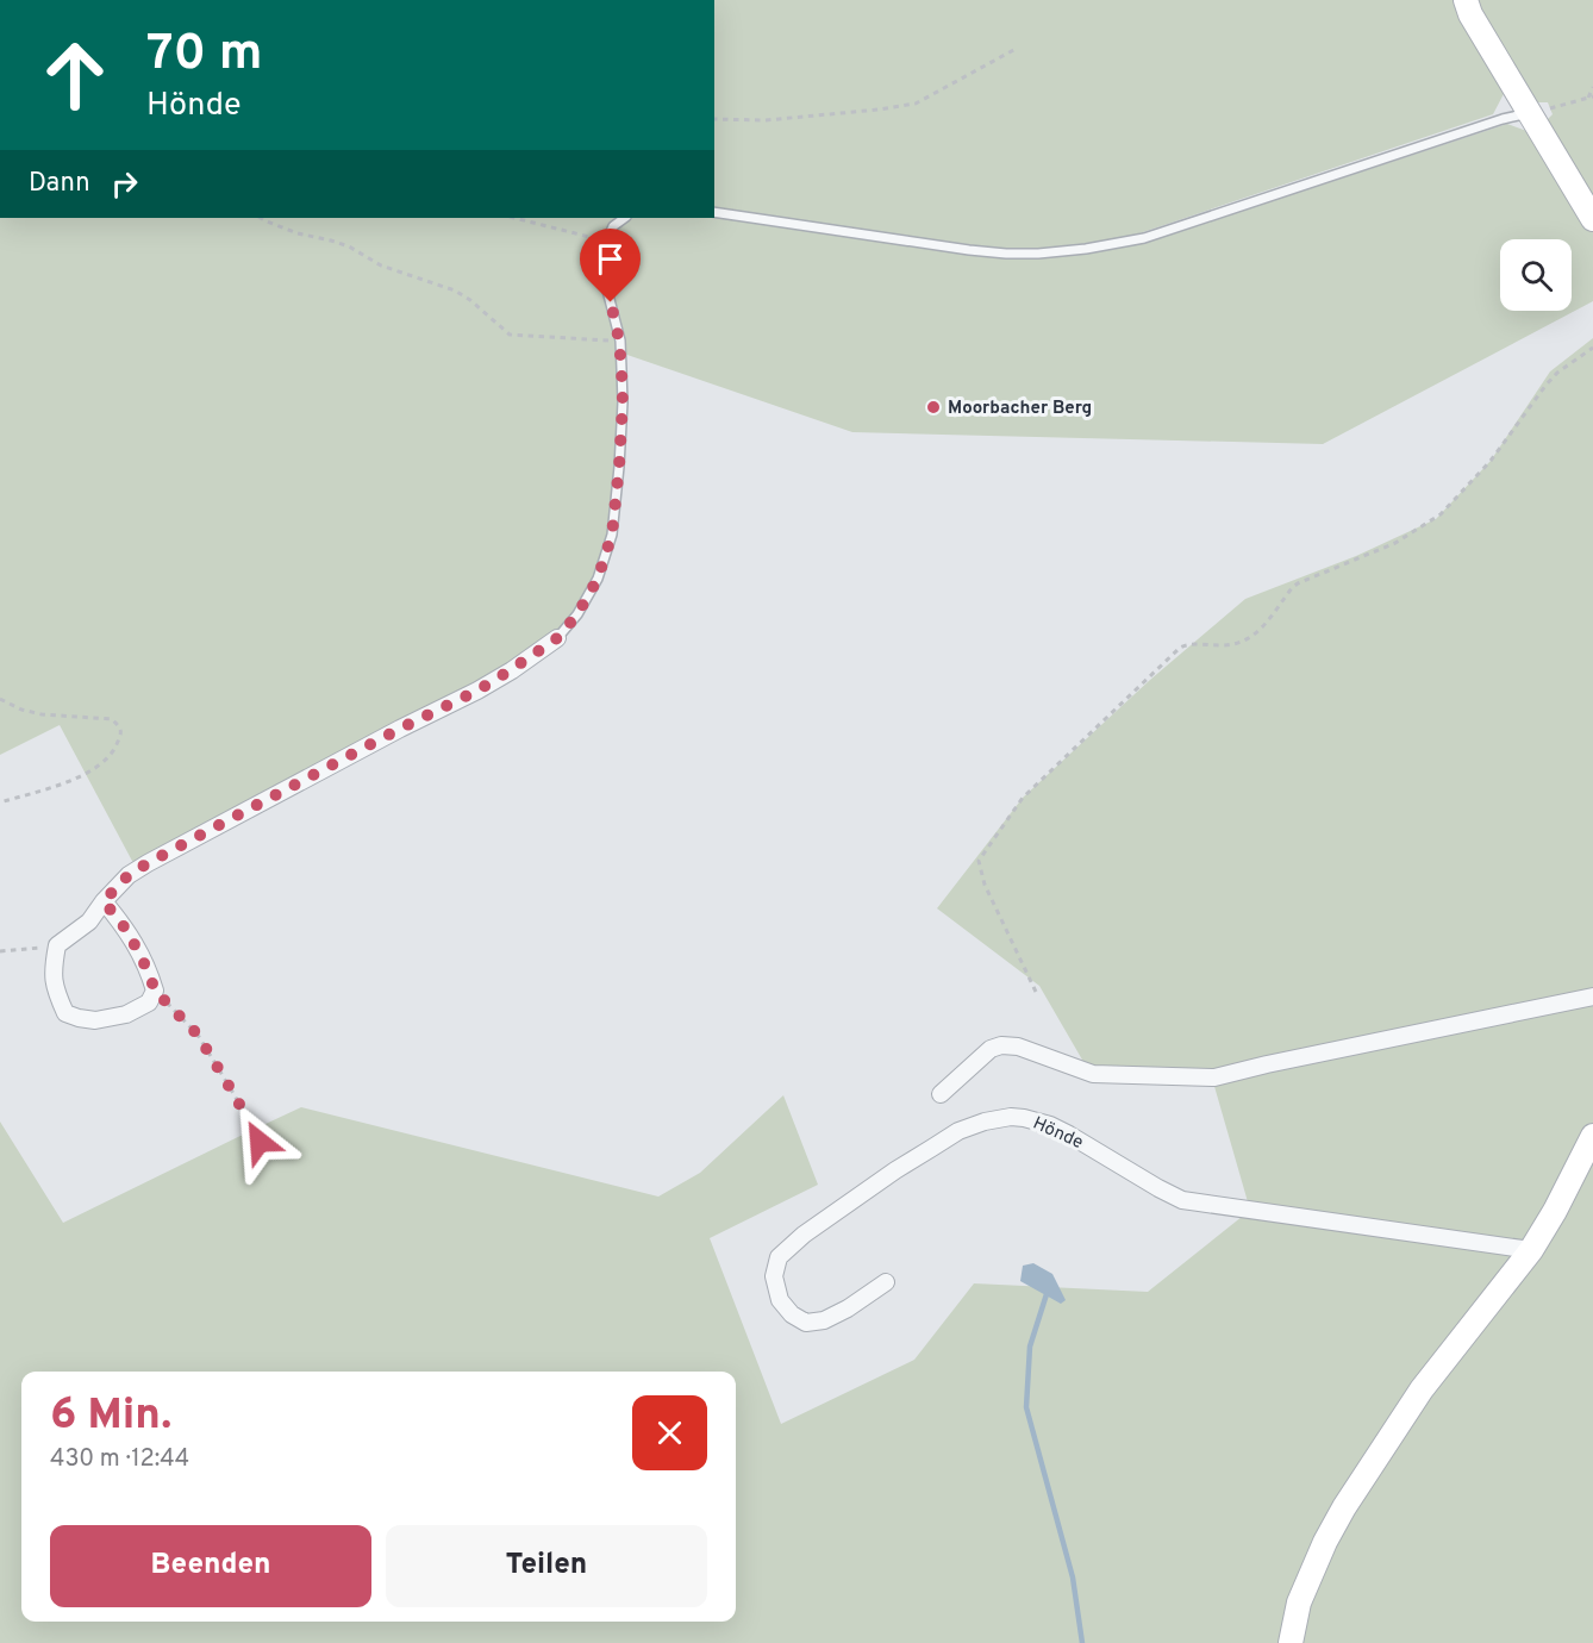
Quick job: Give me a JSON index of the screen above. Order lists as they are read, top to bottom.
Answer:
{
  "streets": {
    "street": ["Hönde"]
  },
  "places": ["Moorbacher Berg"],
  "page": {
    "turn": ["70 m", "Hönde"],
    "then": "Dann",
    "heading": ["6 Min.", "430 m · 12:44"],
    "buttons": ["Beenden", "Teilen"]
  }
}
